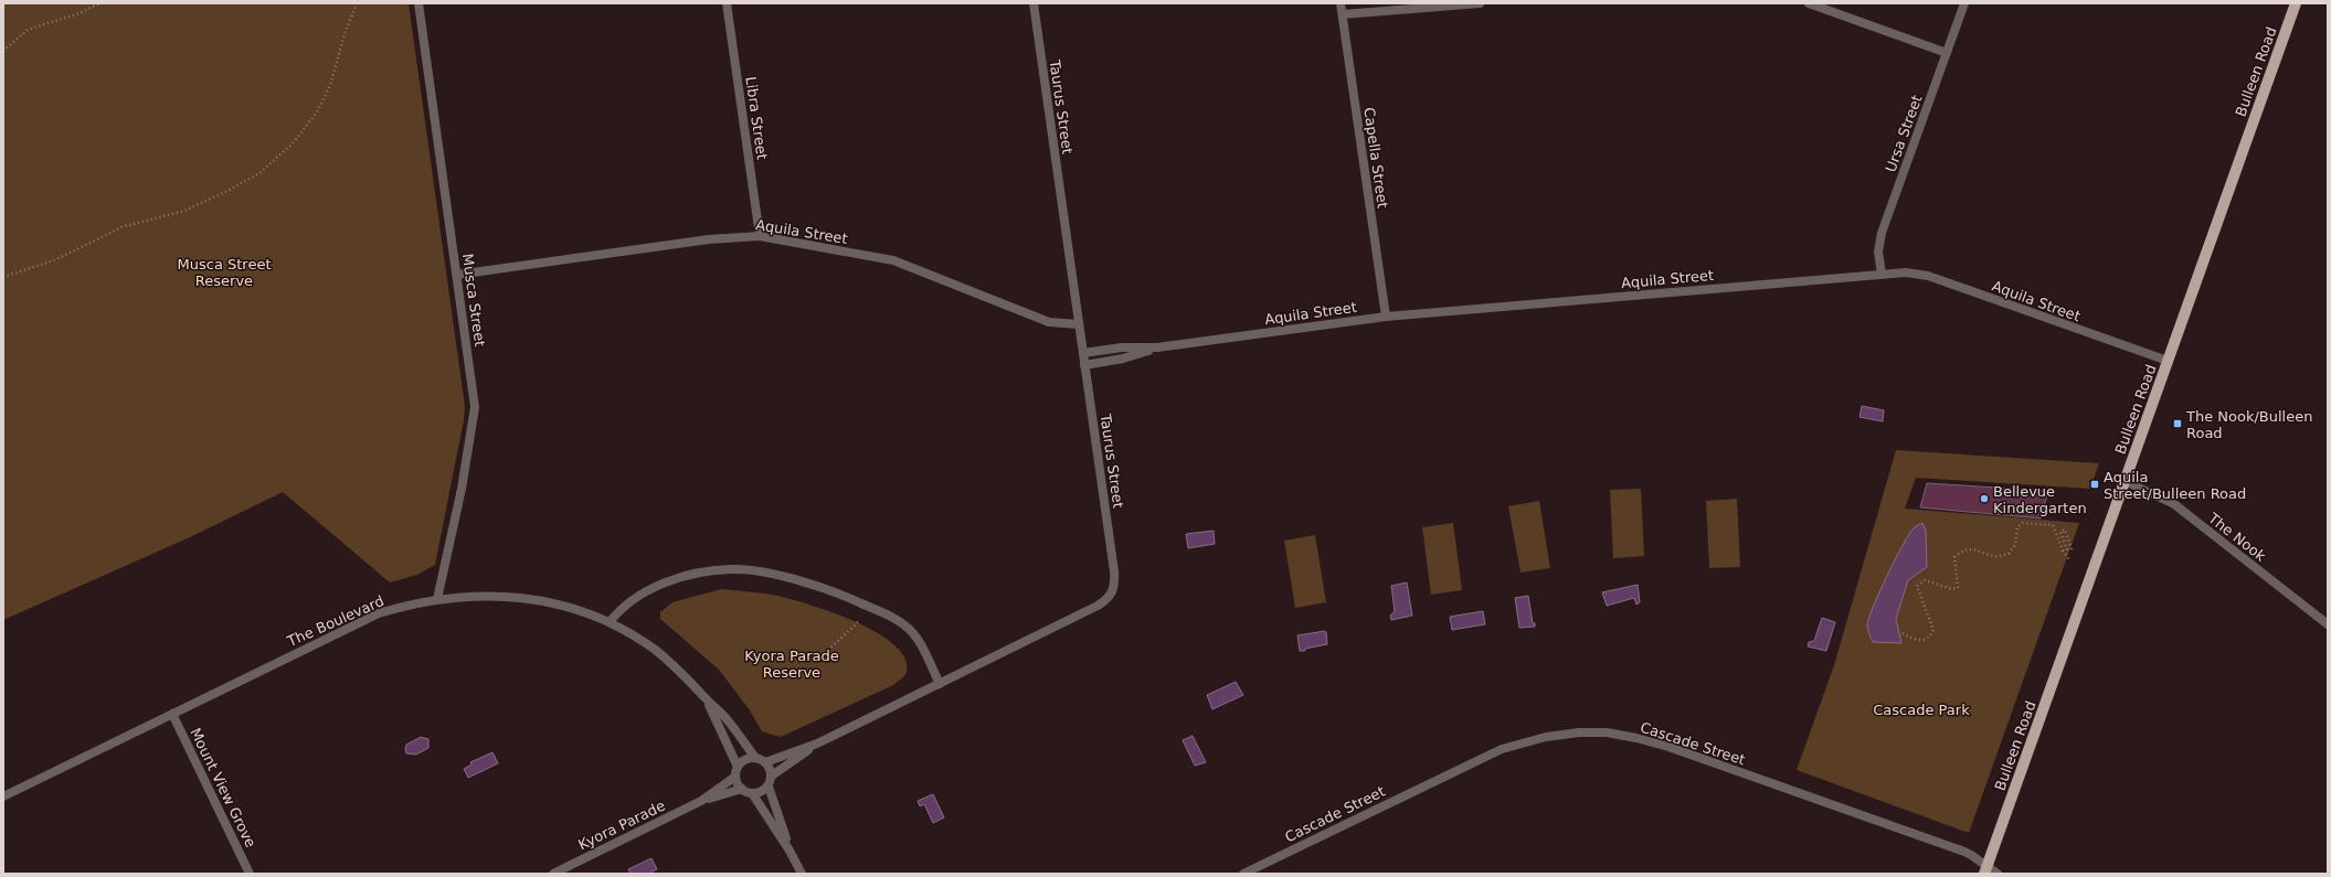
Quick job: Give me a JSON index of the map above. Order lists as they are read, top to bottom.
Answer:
{
  "streets": {
    "main road": ["Bulleen Road"],
    "street": [
      "Taurus Street",
      "Libra Street",
      "Ursa Street",
      "Capella Street",
      "Aquila Street",
      "Musca Street",
      "The Nook",
      "The Boulevard",
      "Cascade Street",
      "Mount View Grove",
      "Kyora Parade"
    ]
  },
  "crossings": [
    ["Bulleen Road", "Aquila Street"],
    ["Bulleen Road", "The Nook"],
    ["Bulleen Road", "Cascade Street"],
    ["Taurus Street", "Aquila Street"],
    ["Taurus Street", "The Boulevard"],
    ["Taurus Street", "Kyora Parade"],
    ["Libra Street", "Aquila Street"],
    ["Ursa Street", "Aquila Street"],
    ["Capella Street", "Aquila Street"],
    ["Aquila Street", "Musca Street"],
    ["Musca Street", "The Boulevard"],
    ["The Boulevard", "Mount View Grove"],
    ["The Boulevard", "Kyora Parade"]
  ],
  "parks": ["Musca Street Reserve", "Kyora Parade Reserve", "Cascade Park"],
  "places": {
    "transit": ["The Nook/Bulleen Road", "Aquila Street/Bulleen Road"],
    "other": ["Bellevue Kindergarten"]
  }
}
